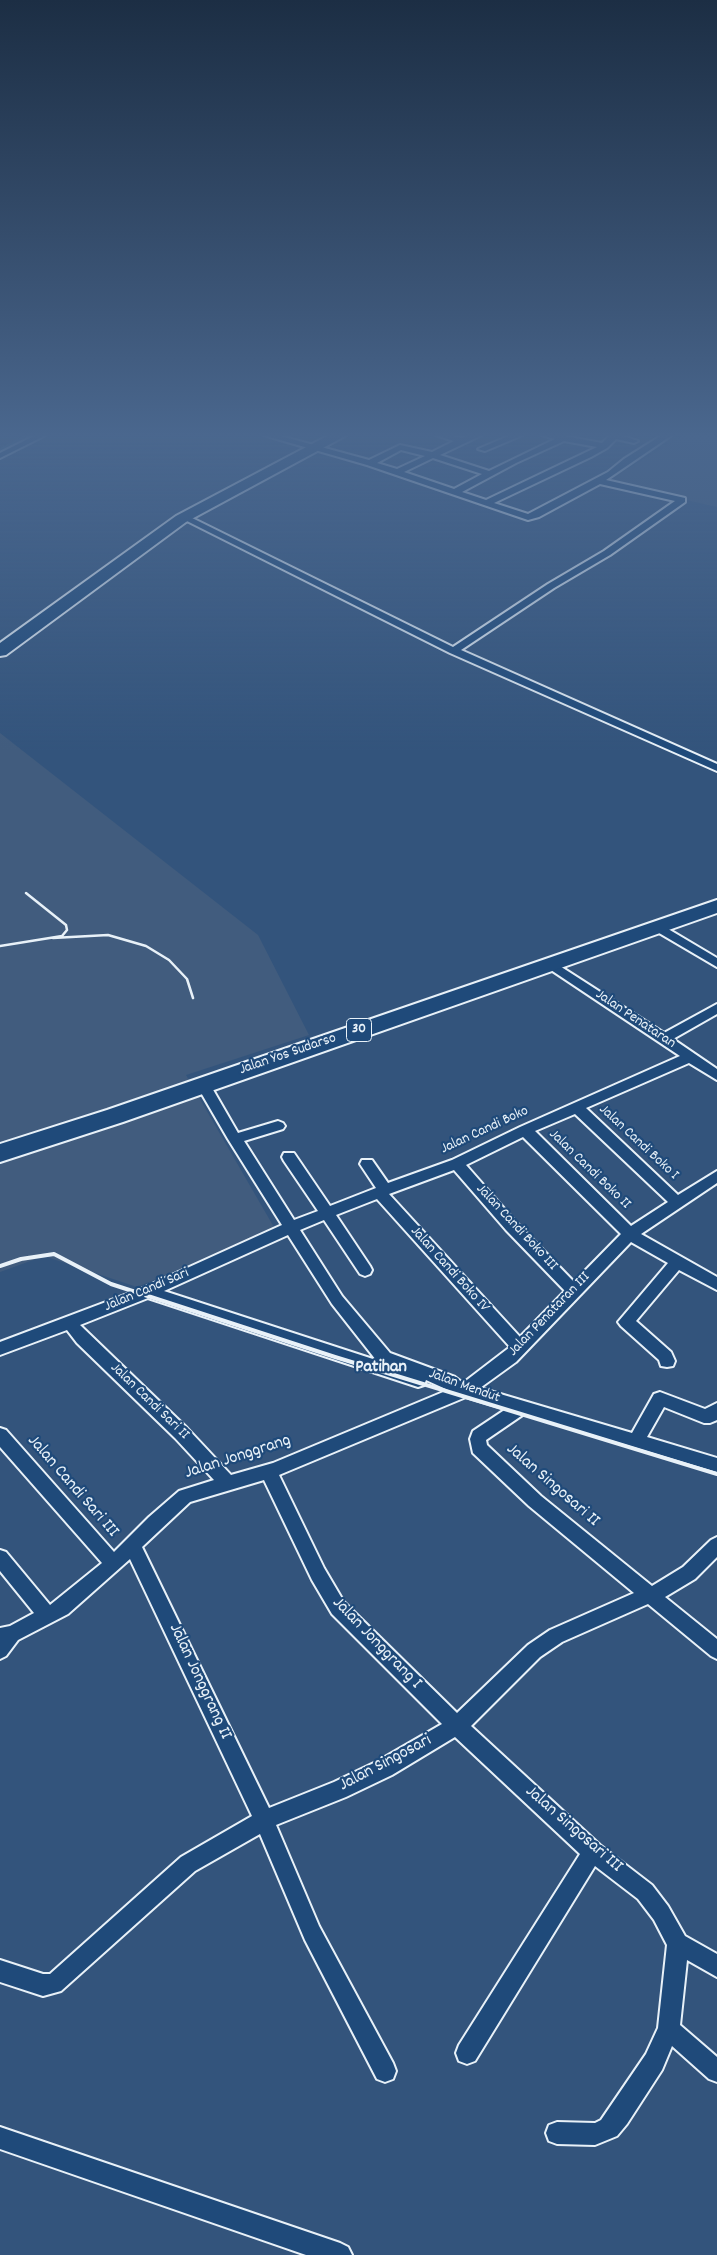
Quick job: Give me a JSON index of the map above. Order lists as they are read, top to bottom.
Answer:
{
  "streets": {
    "highway": ["30", "Jalan Yos Sudarso"],
    "street": [
      "Jalan Penataran",
      "Jalan Candi Boko",
      "Jalan Candi Boko I",
      "Jalan Candi Boko II",
      "Jalan Candi Boko III",
      "Jalan Candi Boko IV",
      "Jalan Candi Sari",
      "Jalan Penataran III",
      "Jalan Mendut",
      "Jalan Candi Sari II",
      "Jalan Jonggrang",
      "Jalan Singosari II",
      "Jalan Candi Sari III",
      "Jalan Jonggrang I",
      "Jalan Jonggrang II",
      "Jalan Singosari",
      "Jalan Singosari III"
    ]
  },
  "crossings": [
    ["Jalan Penataran", "Jalan Yos Sudarso"],
    ["Jalan Penataran", "Jalan Candi Boko"],
    ["Jalan Yos Sudarso", "Jalan Mendut"],
    ["Jalan Candi Boko", "Jalan Candi Boko I"],
    ["Jalan Candi Boko", "Jalan Candi Boko II"],
    ["Jalan Candi Boko", "Jalan Candi Boko III"],
    ["Jalan Candi Boko", "Jalan Candi Boko IV"],
    ["Jalan Candi Boko", "Jalan Candi Sari"],
    ["Jalan Candi Boko", "Jalan Mendut"],
    ["Jalan Candi Boko II", "Jalan Penataran III"],
    ["Jalan Candi Boko III", "Jalan Penataran III"],
    ["Jalan Candi Boko IV", "Jalan Penataran III"],
    ["Jalan Candi Sari", "Jalan Mendut"],
    ["Jalan Candi Sari", "Jalan Candi Sari II"],
    ["Jalan Penataran III", "Jalan Mendut"],
    ["Jalan Penataran III", "Jalan Jonggrang"],
    ["Jalan Mendut", "Jalan Jonggrang"],
    ["Jalan Mendut", "Jalan Singosari II"],
    ["Jalan Candi Sari II", "Jalan Jonggrang"],
    ["Jalan Jonggrang", "Jalan Candi Sari III"],
    ["Jalan Jonggrang", "Jalan Jonggrang I"],
    ["Jalan Jonggrang", "Jalan Jonggrang II"],
    ["Jalan Singosari II", "Jalan Singosari"],
    ["Jalan Jonggrang I", "Jalan Singosari"],
    ["Jalan Jonggrang I", "Jalan Singosari III"],
    ["Jalan Jonggrang II", "Jalan Singosari"],
    ["Jalan Singosari", "Jalan Singosari III"]
  ],
  "districts": ["Patihan"]
}
